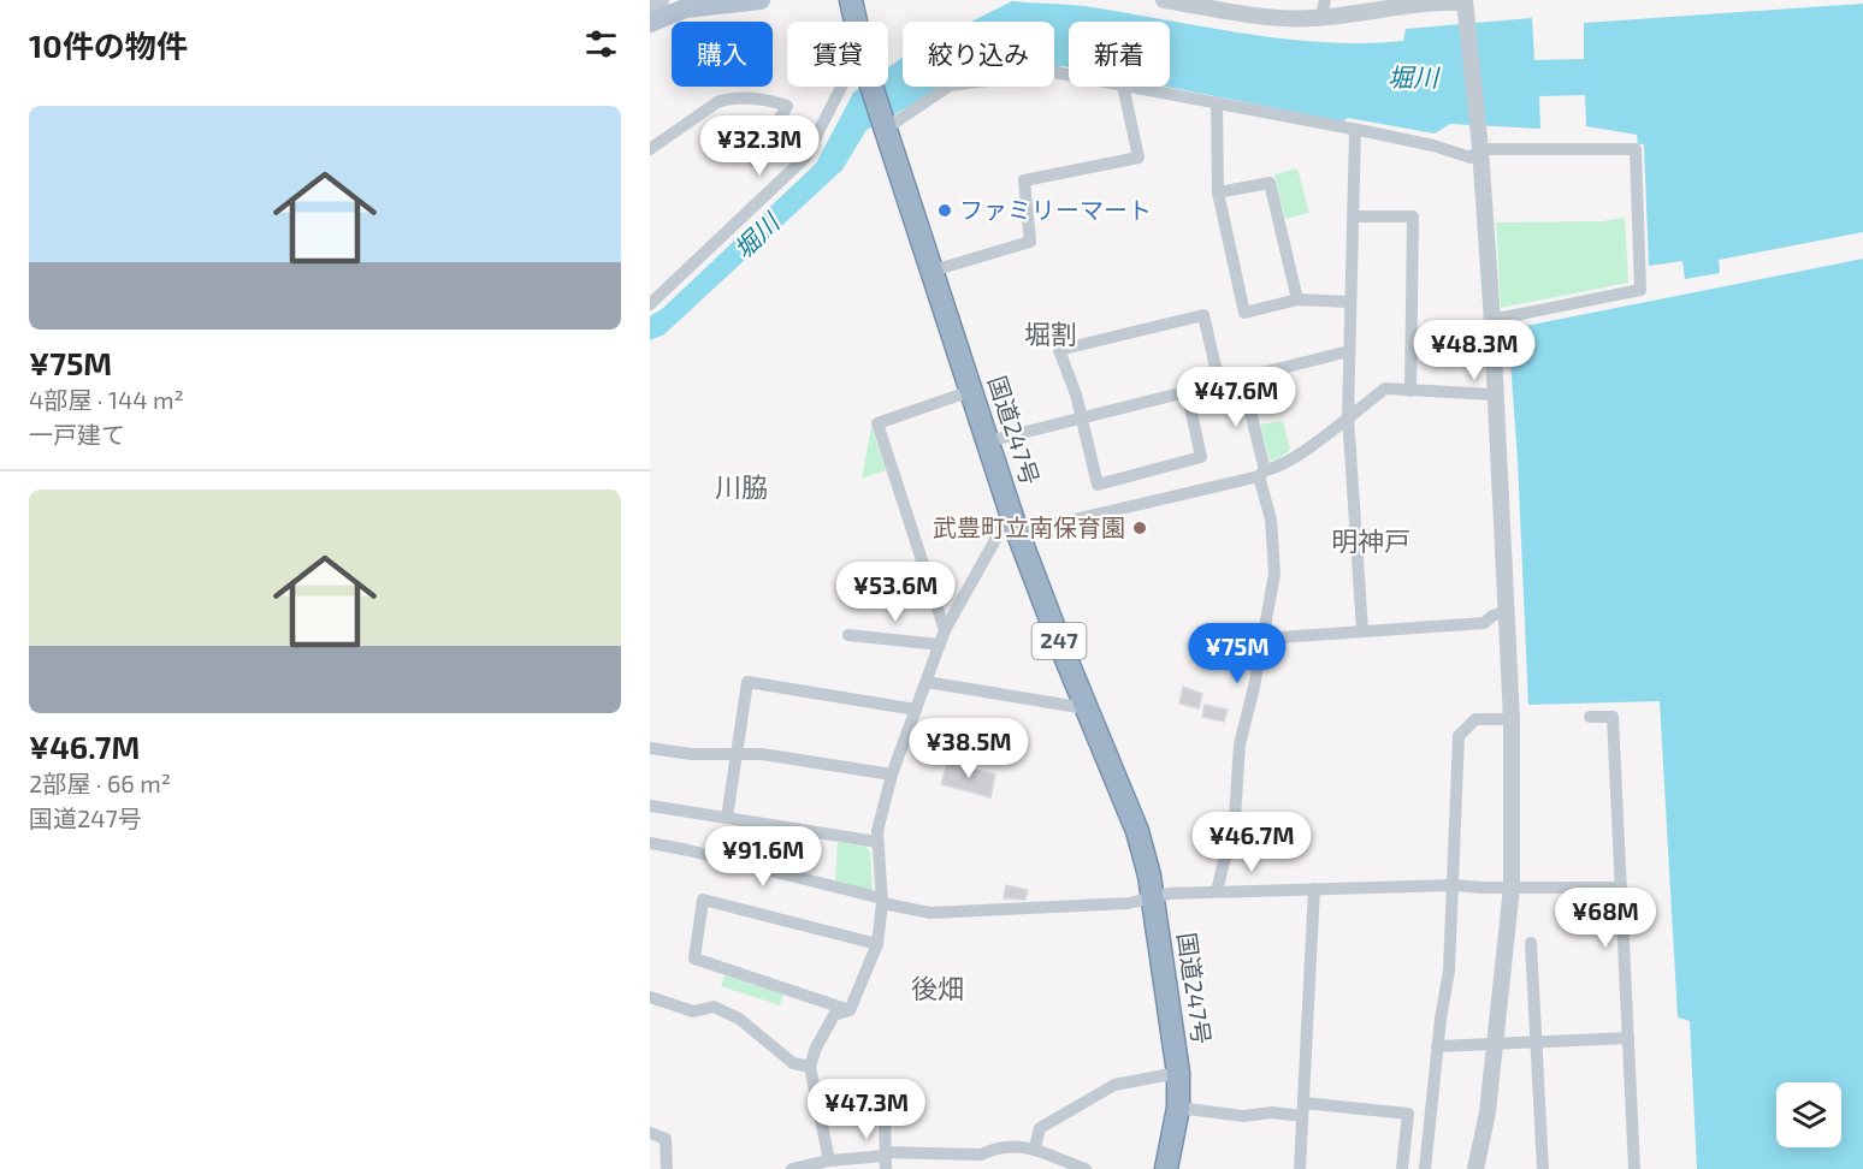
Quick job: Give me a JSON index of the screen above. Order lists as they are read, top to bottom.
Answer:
{
  "streets": {
    "highway": ["国道247号", "247"]
  },
  "districts": [
    "堀割",
    "川脇",
    "明神戸",
    "後畑"
  ],
  "water": ["堀川"],
  "places": ["ファミリーマート", "武豊町立南保育園"],
  "page": {
    "heading": "10件の物件",
    "chip": [
      "購入",
      "賃貸",
      "絞り込み",
      "新着"
    ],
    "list": [
      {
        "name": "¥75M",
        "note": "4部屋 · 144 m² · 一戸建て"
      },
      {
        "name": "¥46.7M",
        "note": "2部屋 · 66 m² · 国道247号"
      }
    ],
    "price": [
      "¥32.3M",
      "¥48.3M",
      "¥47.6M",
      "¥53.6M",
      "¥75M",
      "¥38.5M",
      "¥46.7M",
      "¥91.6M",
      "¥68M",
      "¥47.3M"
    ]
  }
}
